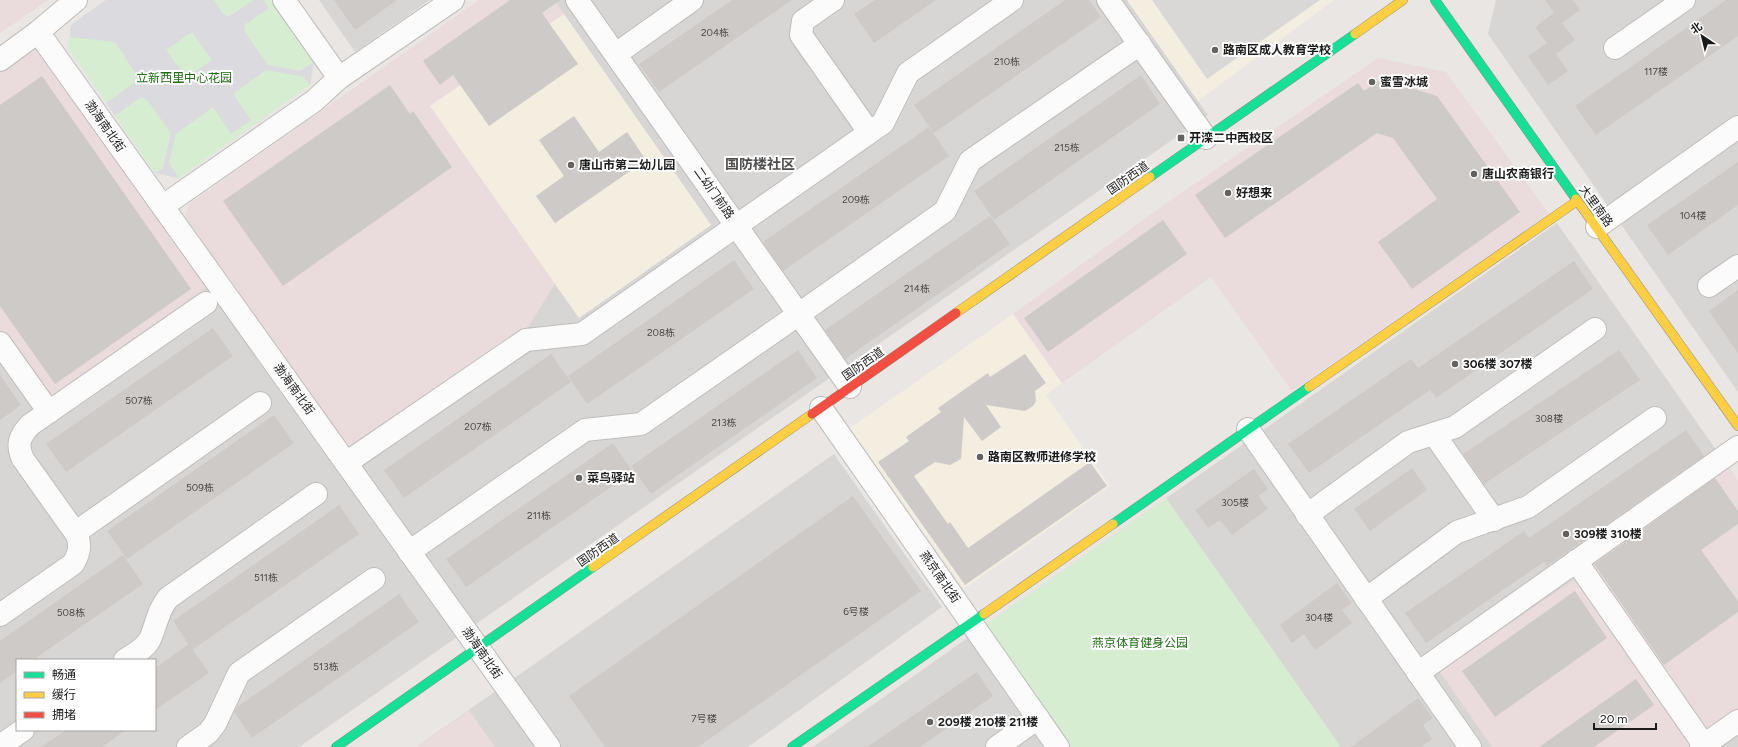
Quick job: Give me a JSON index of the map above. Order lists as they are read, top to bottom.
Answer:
{
  "streets": {
    "street": [
      "渤海南北街",
      "国防西道",
      "二幼门前路",
      "大里南路",
      "燕京南北街"
    ]
  },
  "crossings": [
    ["渤海南北街", "国防西道"],
    ["国防西道", "二幼门前路"],
    ["国防西道", "燕京南北街"]
  ],
  "districts": ["国防楼社区"],
  "parks": ["立新西里中心花园", "燕京体育健身公园"],
  "places": {
    "other": [
      "路南区成人教育学校",
      "蜜雪冰城",
      "唐山市第二幼儿园",
      "唐山农商银行",
      "好想来",
      "306楼 307楼",
      "路南区教师进修学校",
      "菜鸟驿站",
      "309楼 310楼",
      "209楼 210楼 211楼"
    ],
    "transit": ["开滦二中西校区"]
  },
  "house_numbers": [
    "204栋",
    "210栋",
    "117楼",
    "215栋",
    "209栋",
    "104楼",
    "214栋",
    "208栋",
    "507栋",
    "308楼",
    "213栋",
    "207栋",
    "509栋",
    "305楼",
    "211栋",
    "511栋",
    "6号楼",
    "508栋",
    "304楼",
    "513栋",
    "7号楼"
  ],
  "legend": ["畅通", "缓行", "拥堵"],
  "scale_bar": "20 m",
  "north": "top left"
}
